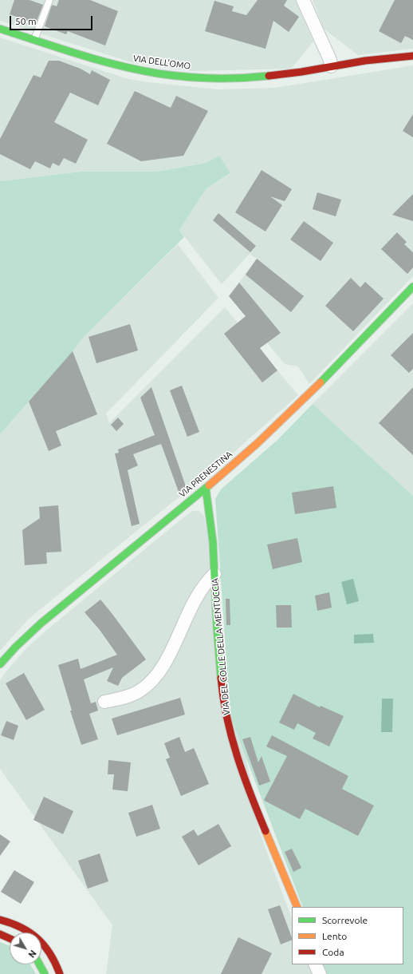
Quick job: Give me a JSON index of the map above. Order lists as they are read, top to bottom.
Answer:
{
  "streets": {
    "main road": ["VIA DELL'OMO", "VIA PRENESTINA", "VIA DEL COLLE DELLA MENTUCCIA"]
  },
  "crossings": [
    ["VIA PRENESTINA", "VIA DEL COLLE DELLA MENTUCCIA"]
  ],
  "legend": ["Scorrevole", "Lento", "Coda"],
  "scale_bar": "50 m",
  "north": "bottom right"
}
